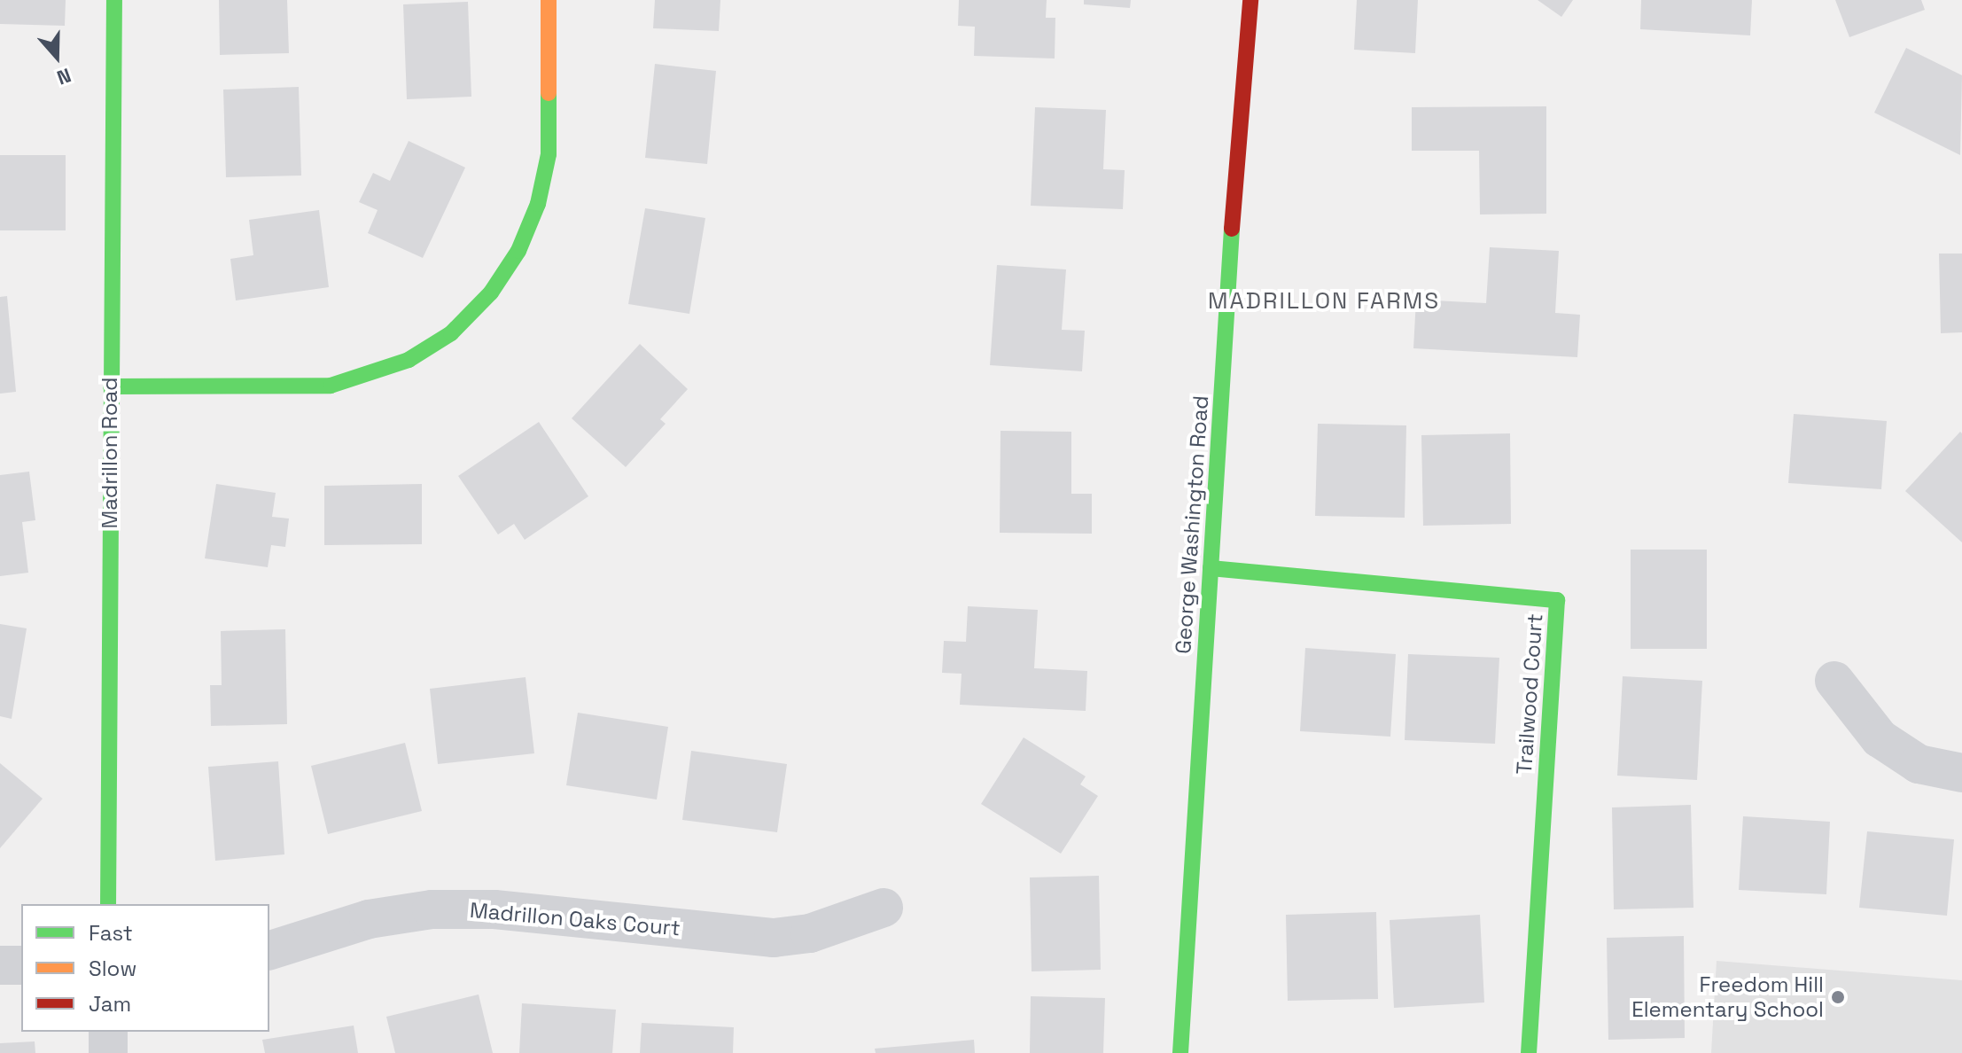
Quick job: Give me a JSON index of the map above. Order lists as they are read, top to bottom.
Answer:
{
  "streets": {
    "street": [
      "Madrillon Road",
      "George Washington Road",
      "Trailwood Court",
      "Madrillon Oaks Court"
    ]
  },
  "crossings": [
    ["George Washington Road", "Trailwood Court"]
  ],
  "districts": ["MADRILLON FARMS"],
  "places": ["Freedom Hill Elementary School"],
  "legend": ["Fast", "Slow", "Jam"],
  "north": "bottom"
}
